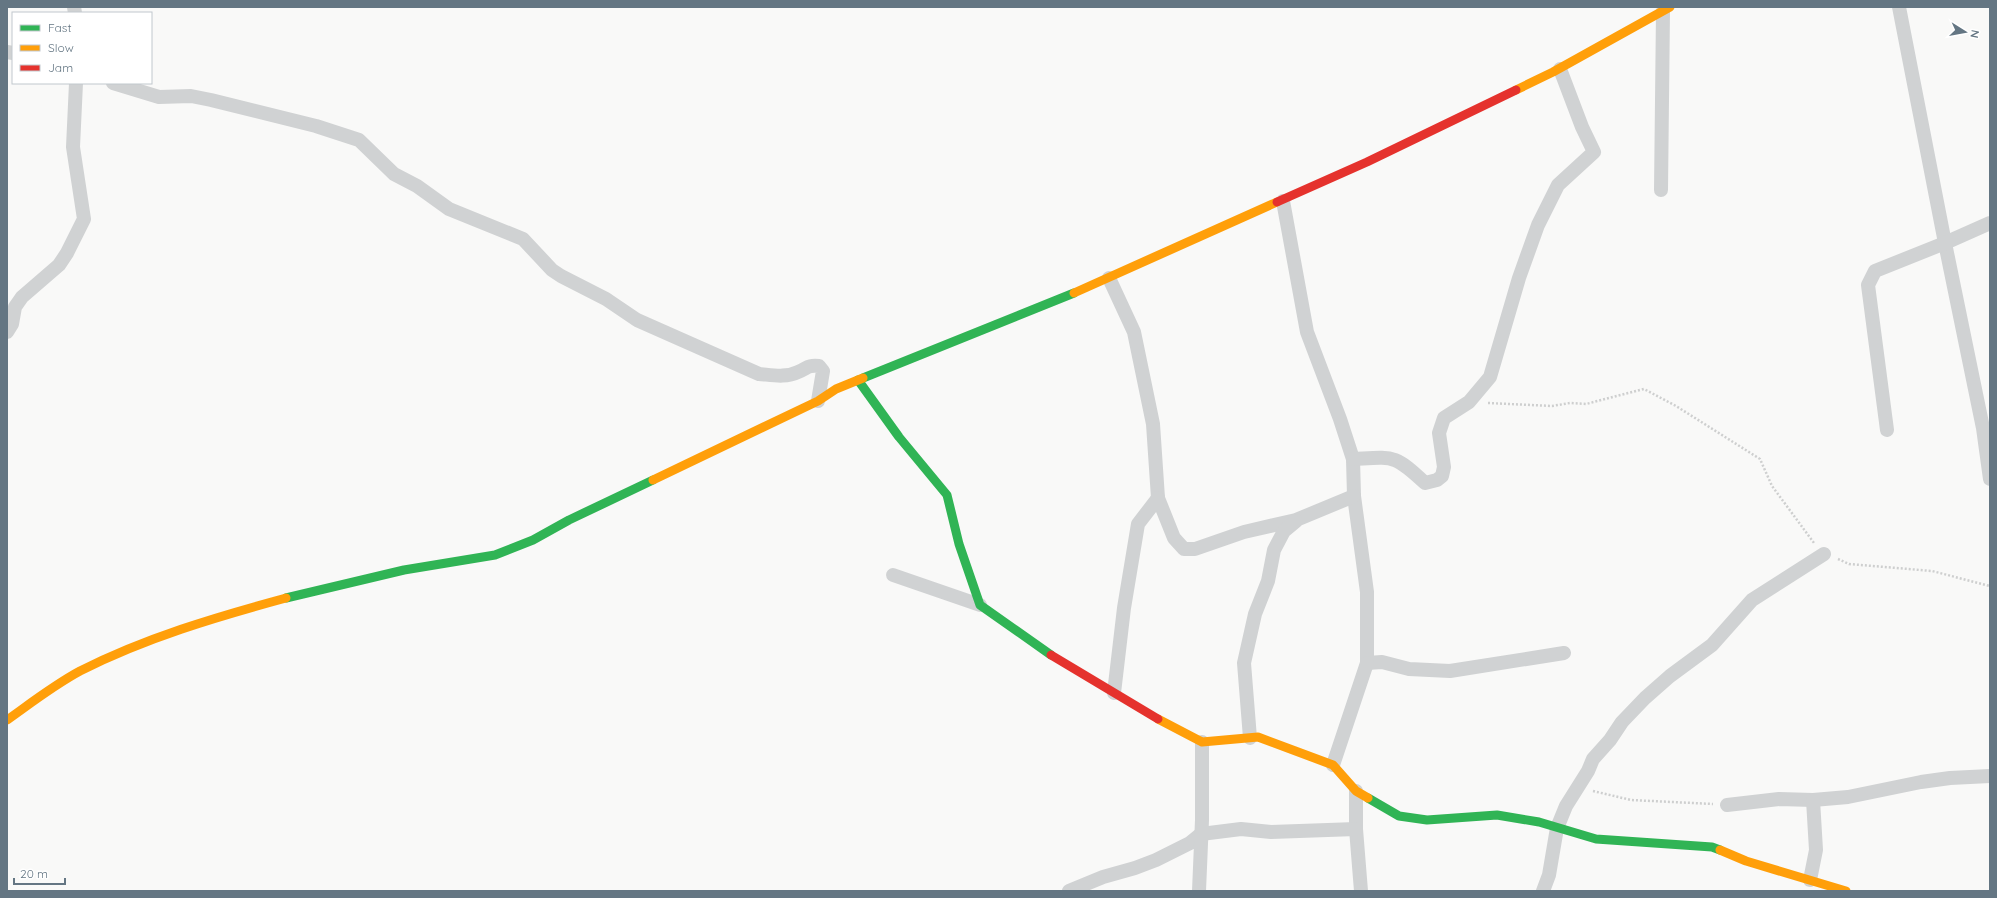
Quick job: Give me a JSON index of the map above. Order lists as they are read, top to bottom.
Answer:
{
  "legend": ["Fast", "Slow", "Jam"],
  "scale_bar": "20 m",
  "north": "right"
}
